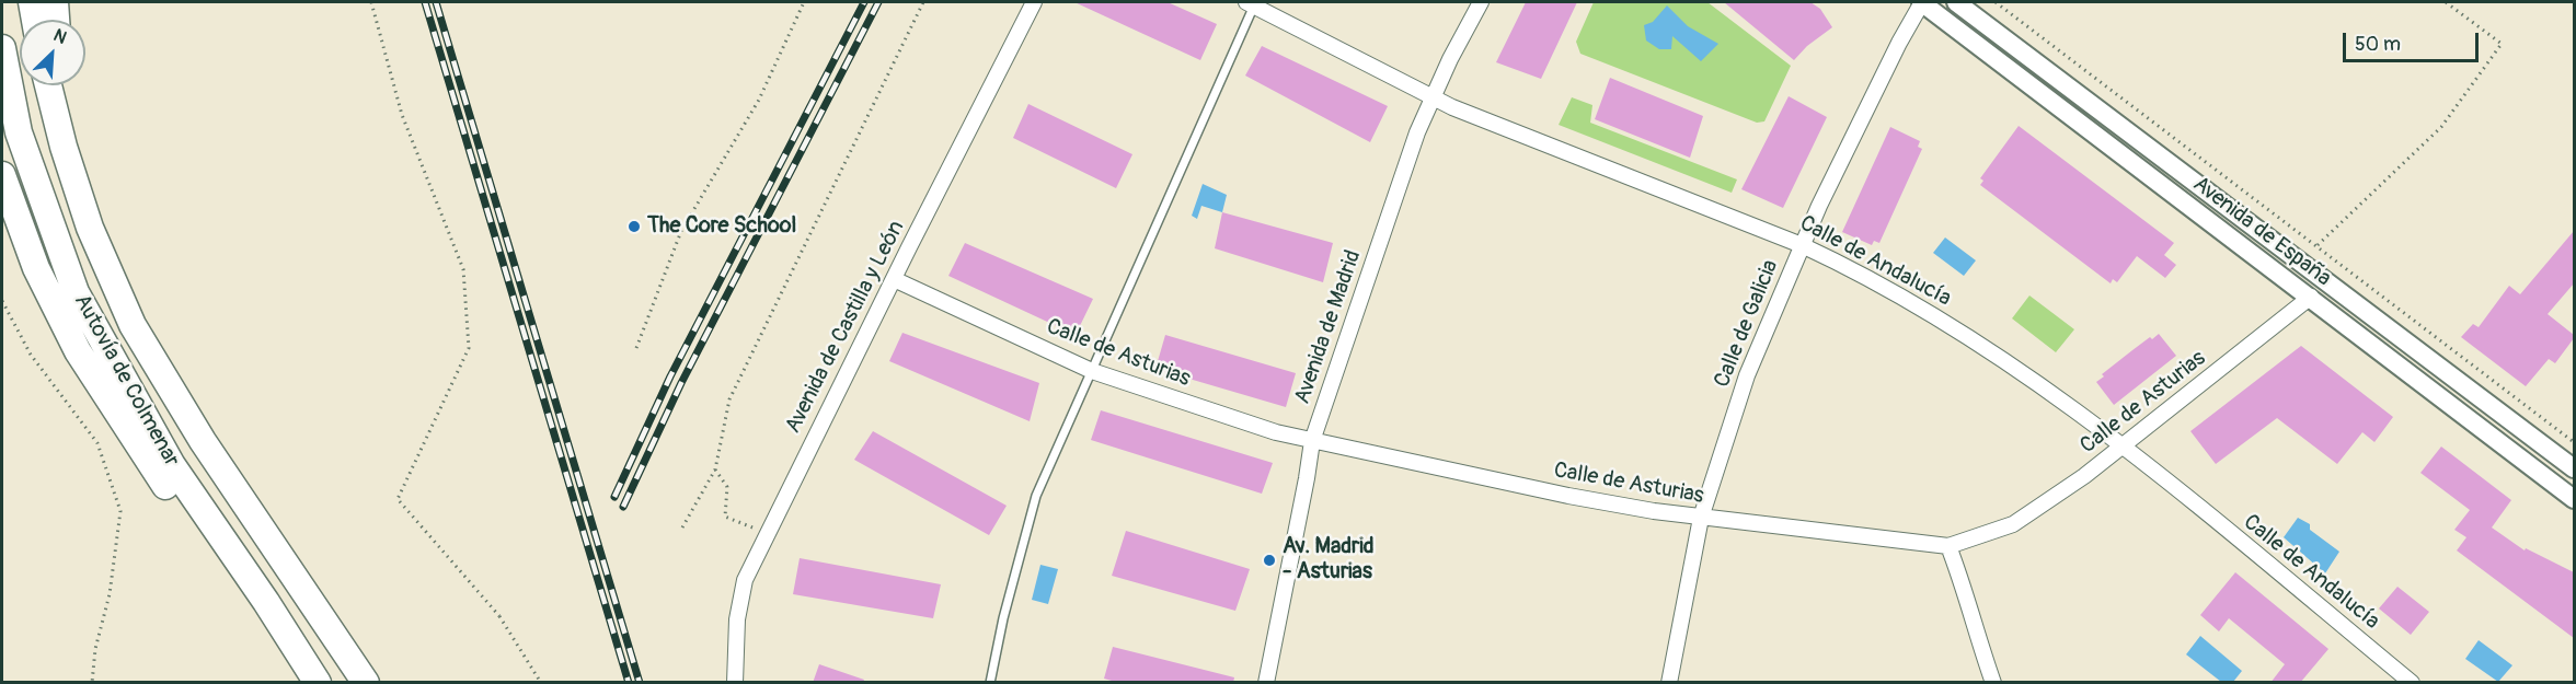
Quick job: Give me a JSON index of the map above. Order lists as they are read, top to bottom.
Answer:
{
  "streets": {
    "highway": ["Autovía de Colmenar"],
    "street": [
      "Avenida de España",
      "Calle de Andalucía",
      "Calle de Galicia",
      "Avenida de Castilla y León",
      "Avenida de Madrid",
      "Calle de Asturias"
    ]
  },
  "crossings": [
    ["Avenida de España", "Calle de Galicia"],
    ["Avenida de España", "Calle de Asturias"],
    ["Calle de Andalucía", "Calle de Galicia"],
    ["Calle de Andalucía", "Avenida de Madrid"],
    ["Calle de Andalucía", "Calle de Asturias"],
    ["Calle de Galicia", "Calle de Asturias"],
    ["Avenida de Castilla y León", "Calle de Asturias"],
    ["Avenida de Madrid", "Calle de Asturias"]
  ],
  "places": ["The Core School", "Av. Madrid - Asturias"],
  "scale_bar": "50 m",
  "north": "top right"
}
